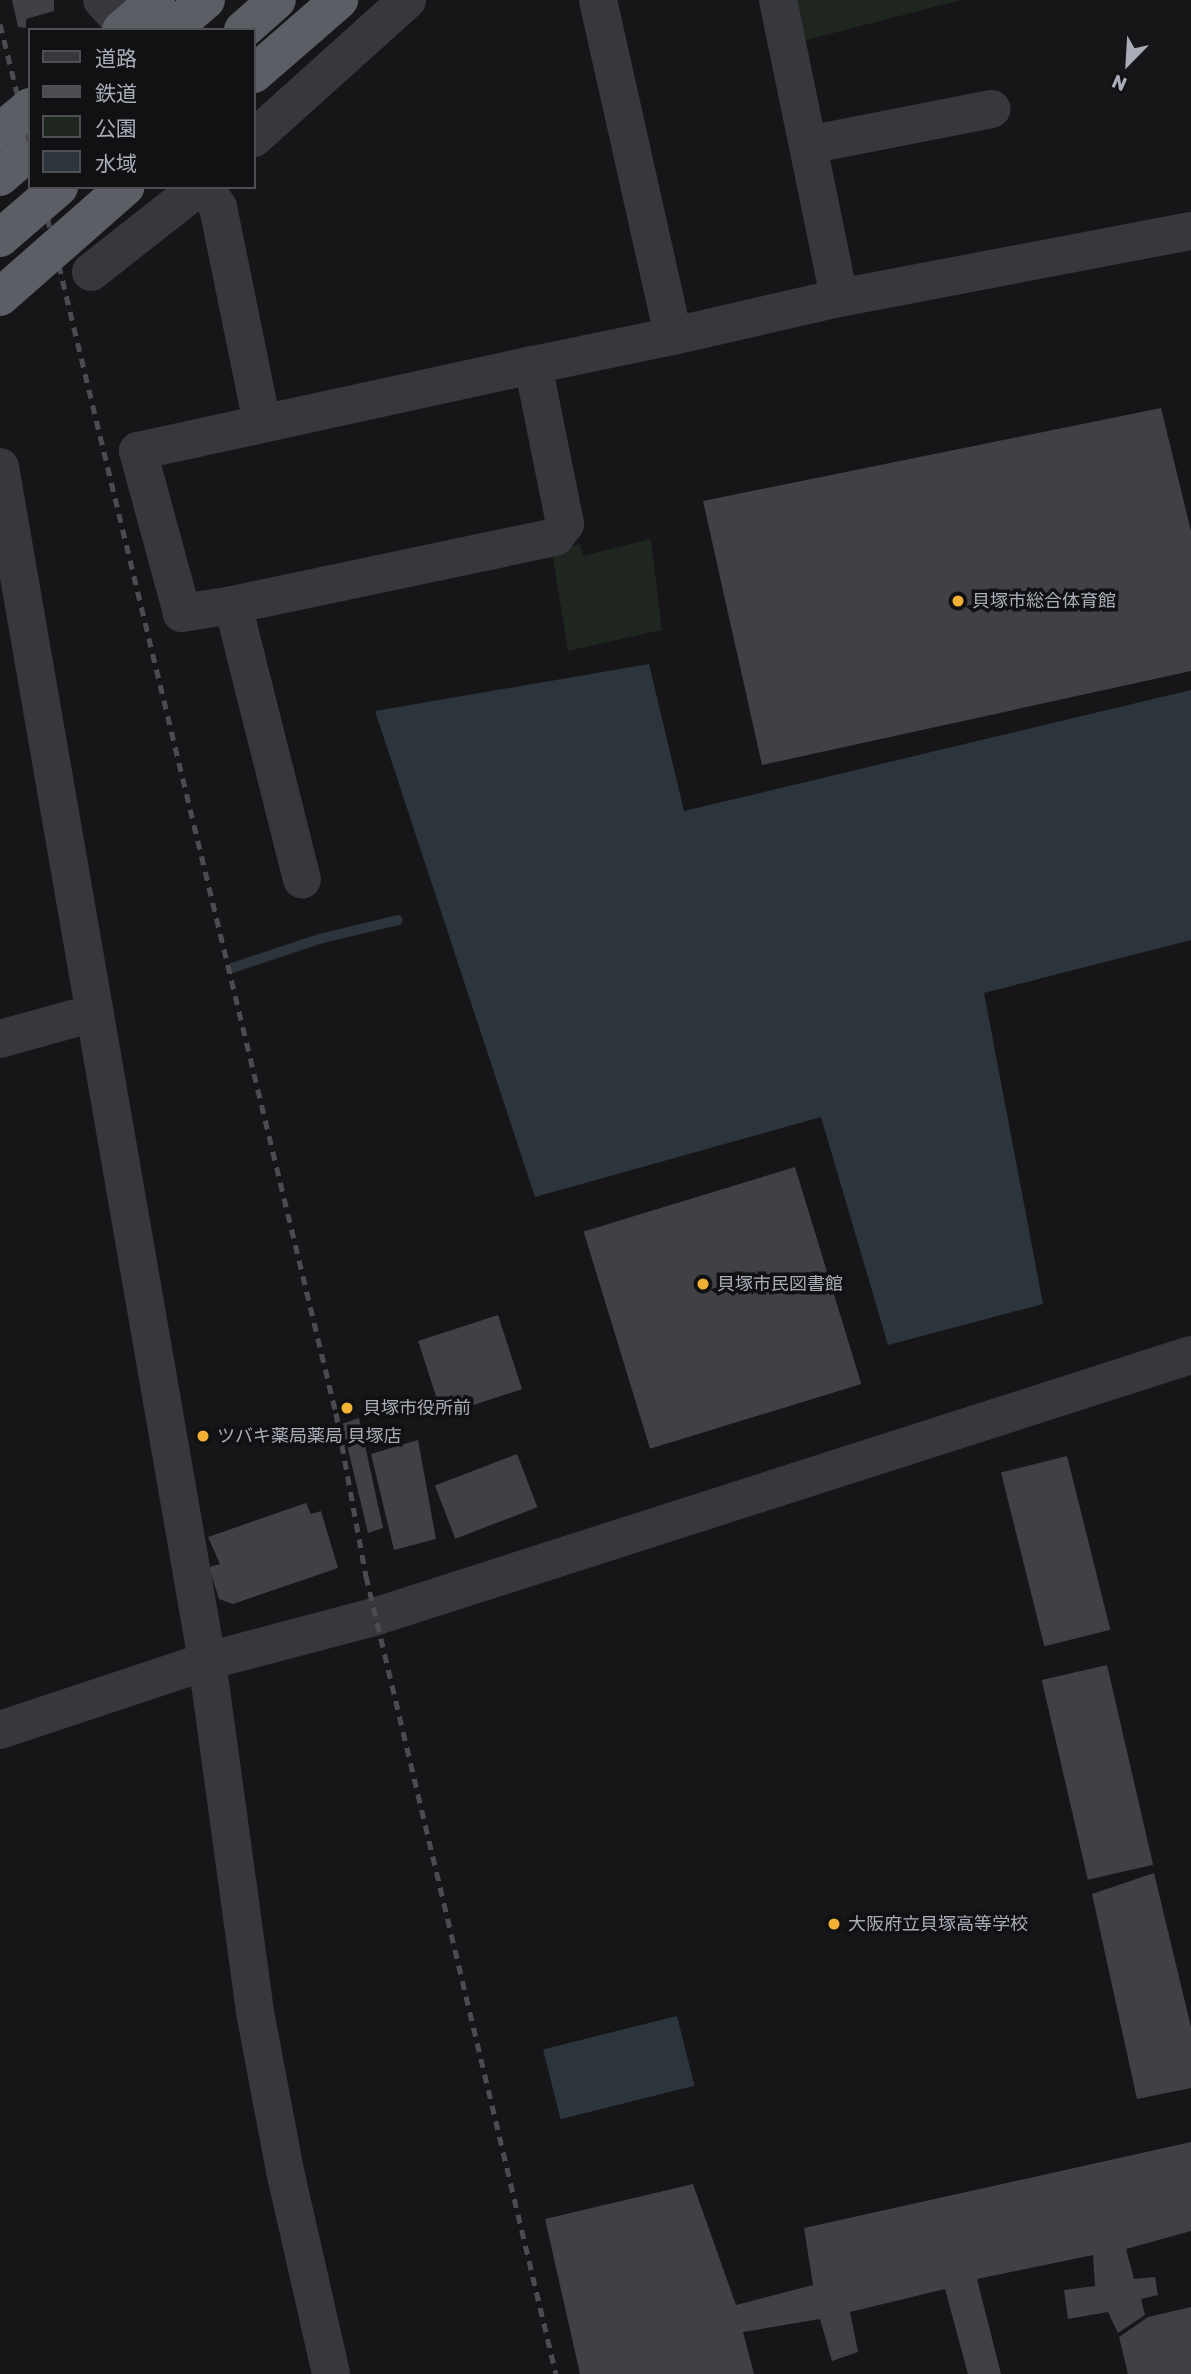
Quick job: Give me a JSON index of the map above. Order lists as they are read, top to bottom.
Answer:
{
  "places": [
    "貝塚市総合体育館",
    "貝塚市民図書館",
    "貝塚市役所前",
    "ツバキ薬局薬局 貝塚店",
    "大阪府立貝塚高等学校"
  ],
  "legend": [
    "道路",
    "鉄道",
    "公園",
    "水域"
  ],
  "north": "bottom left"
}
